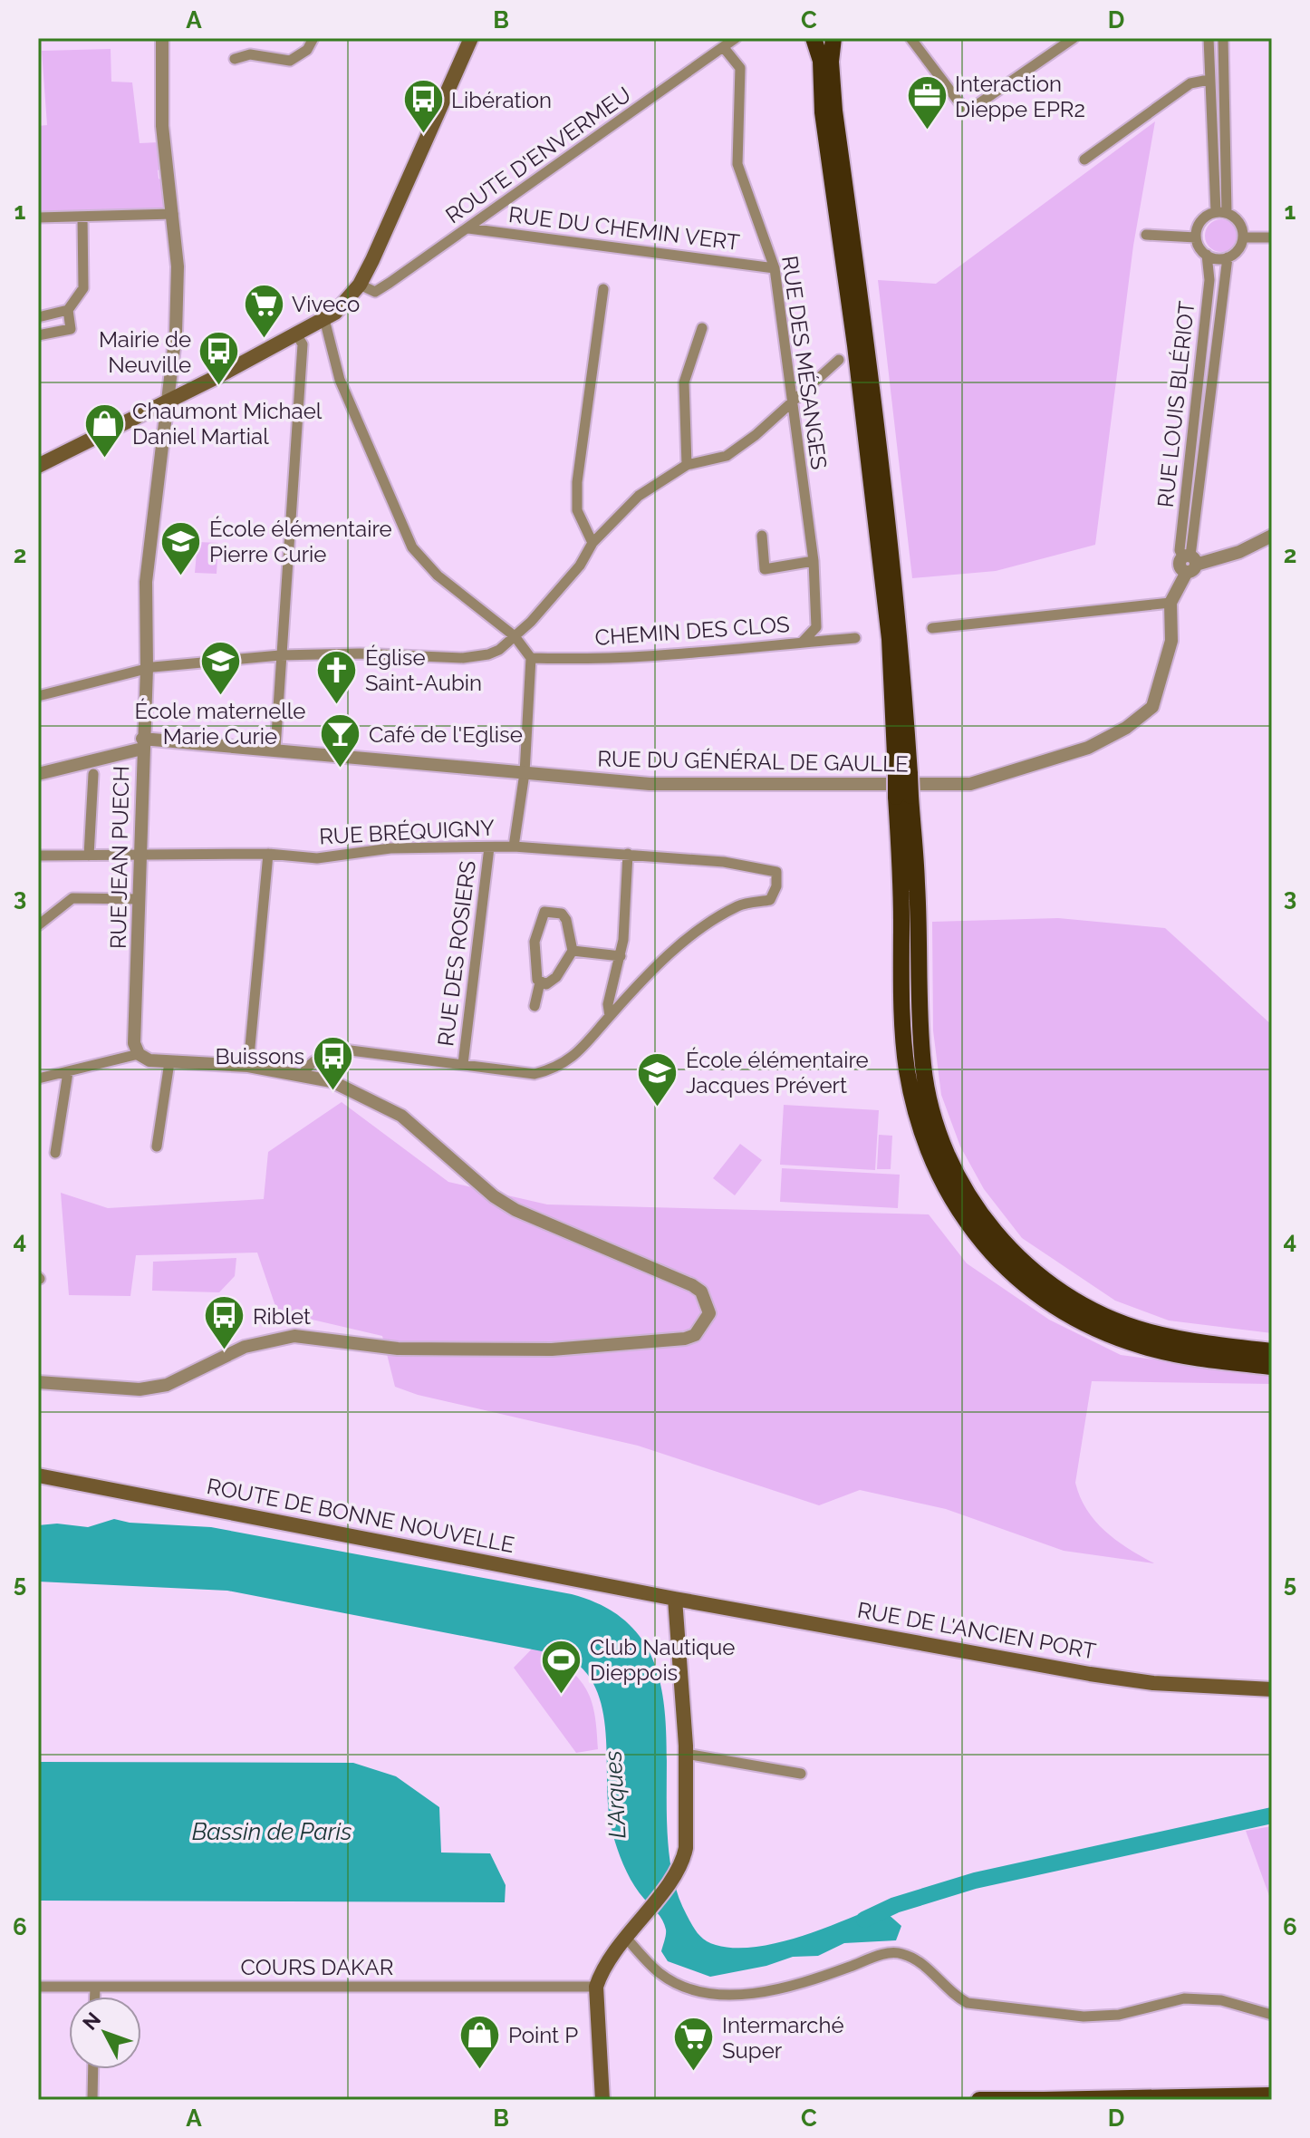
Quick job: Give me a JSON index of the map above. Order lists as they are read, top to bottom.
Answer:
{
  "streets": {
    "main road": ["ROUTE DE BONNE NOUVELLE", "RUE DE L'ANCIEN PORT"],
    "street": [
      "ROUTE D'ENVERMEU",
      "RUE DU CHEMIN VERT",
      "RUE DES MÉSANGES",
      "RUE LOUIS BLÉRIOT",
      "CHEMIN DES CLOS",
      "RUE DU GÉNÉRAL DE GAULLE",
      "RUE BRÉQUIGNY",
      "RUE JEAN PUECH",
      "RUE DES ROSIERS",
      "COURS DAKAR"
    ]
  },
  "crossings": [
    ["ROUTE D'ENVERMEU", "RUE DU CHEMIN VERT"],
    ["ROUTE D'ENVERMEU", "RUE DES MÉSANGES"],
    ["RUE DU CHEMIN VERT", "RUE DES MÉSANGES"],
    ["RUE DES MÉSANGES", "CHEMIN DES CLOS"],
    ["RUE DU GÉNÉRAL DE GAULLE", "RUE JEAN PUECH"],
    ["RUE BRÉQUIGNY", "RUE JEAN PUECH"],
    ["RUE BRÉQUIGNY", "RUE DES ROSIERS"],
    ["ROUTE DE BONNE NOUVELLE", "RUE DE L'ANCIEN PORT"]
  ],
  "water": ["L'Arques", "Bassin de Paris"],
  "places": {
    "office": ["Interaction Dieppe EPR2"],
    "bus stop": [
      "Libération",
      "Mairie de Neuville",
      "Buissons",
      "Riblet"
    ],
    "supermarket": ["Viveco", "Intermarché Super"],
    "shop": ["Chaumont Michael Daniel Martial", "Point P"],
    "school or university": ["École élémentaire Pierre Curie", "École maternelle Marie Curie", "École élémentaire Jacques Prévert"],
    "church": ["Église Saint-Aubin"],
    "bar": ["Café de l'Eglise"],
    "sports": ["Club Nautique Dieppois"]
  },
  "north": "top left",
  "grid": {
    "columns": [
      "A",
      "B",
      "C",
      "D"
    ],
    "rows": [
      "1",
      "2",
      "3",
      "4",
      "5",
      "6"
    ]
  }
}
